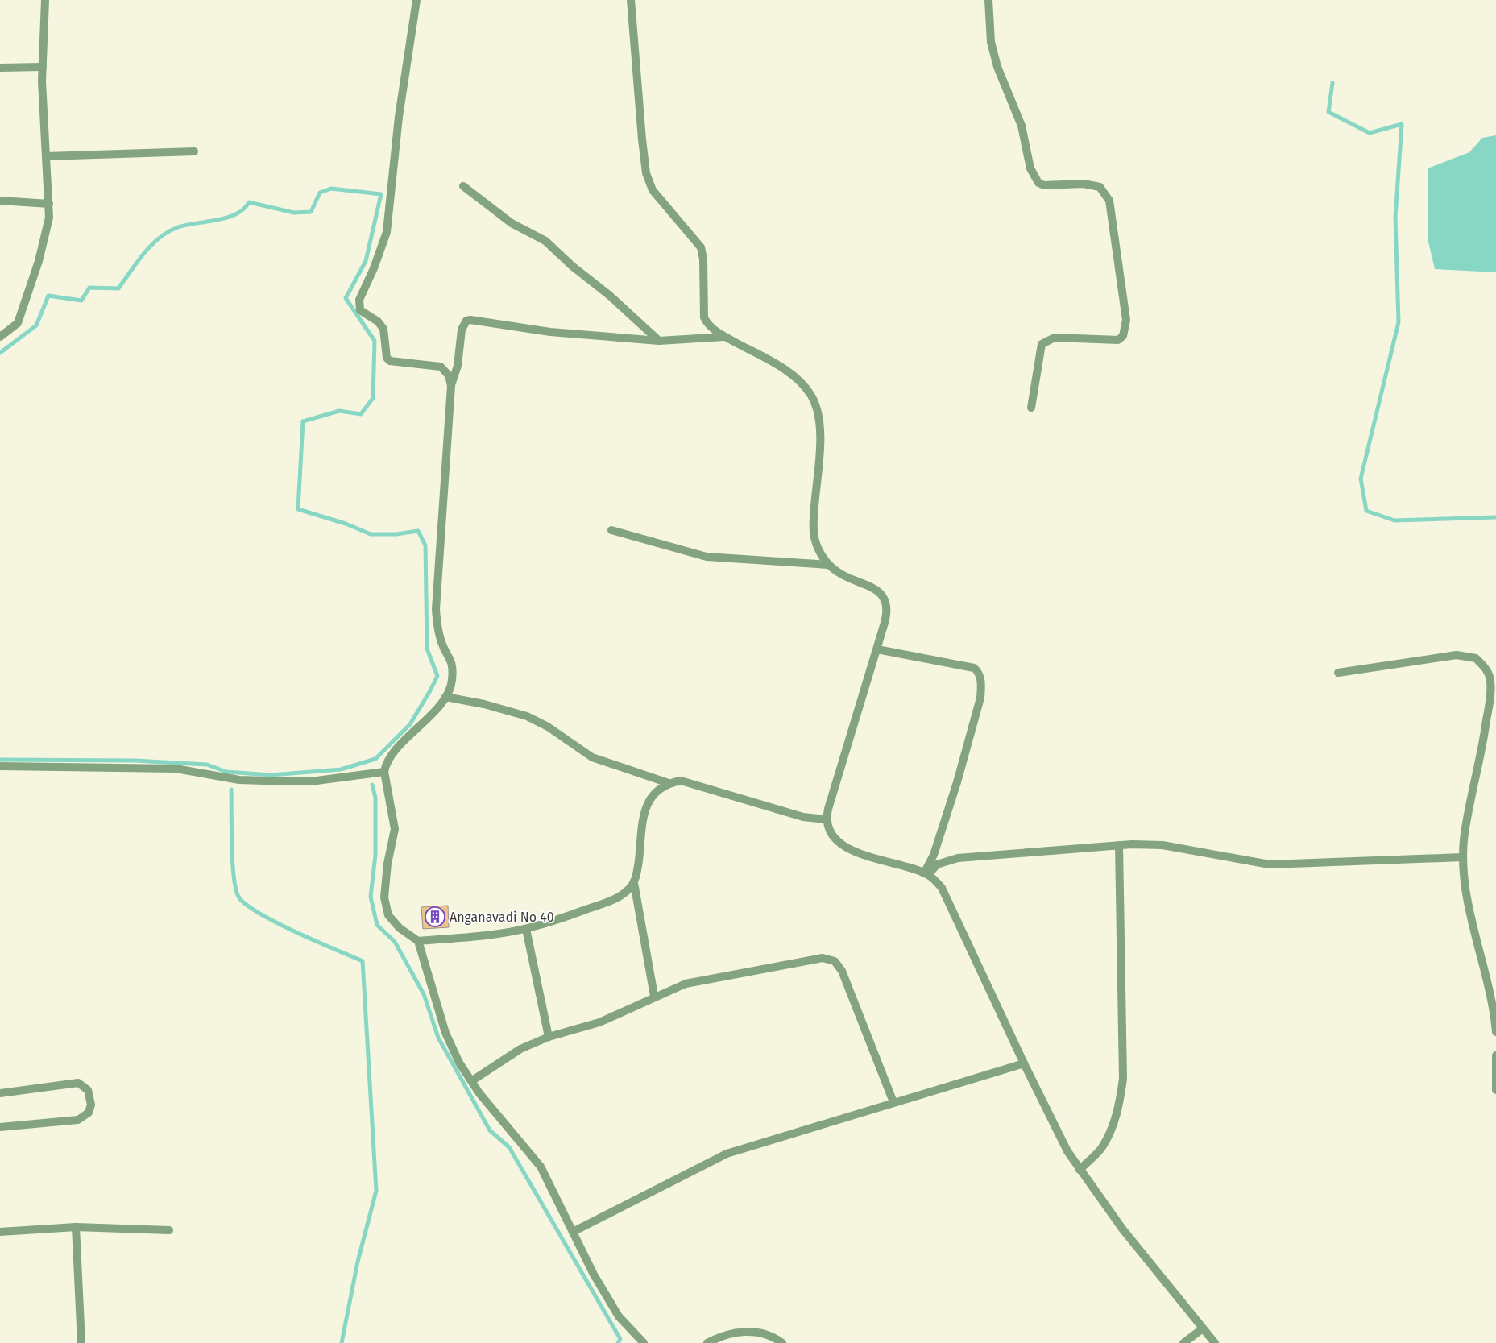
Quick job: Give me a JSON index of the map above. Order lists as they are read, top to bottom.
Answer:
{
  "places": {
    "building": ["Anganavadi No 40"]
  }
}
